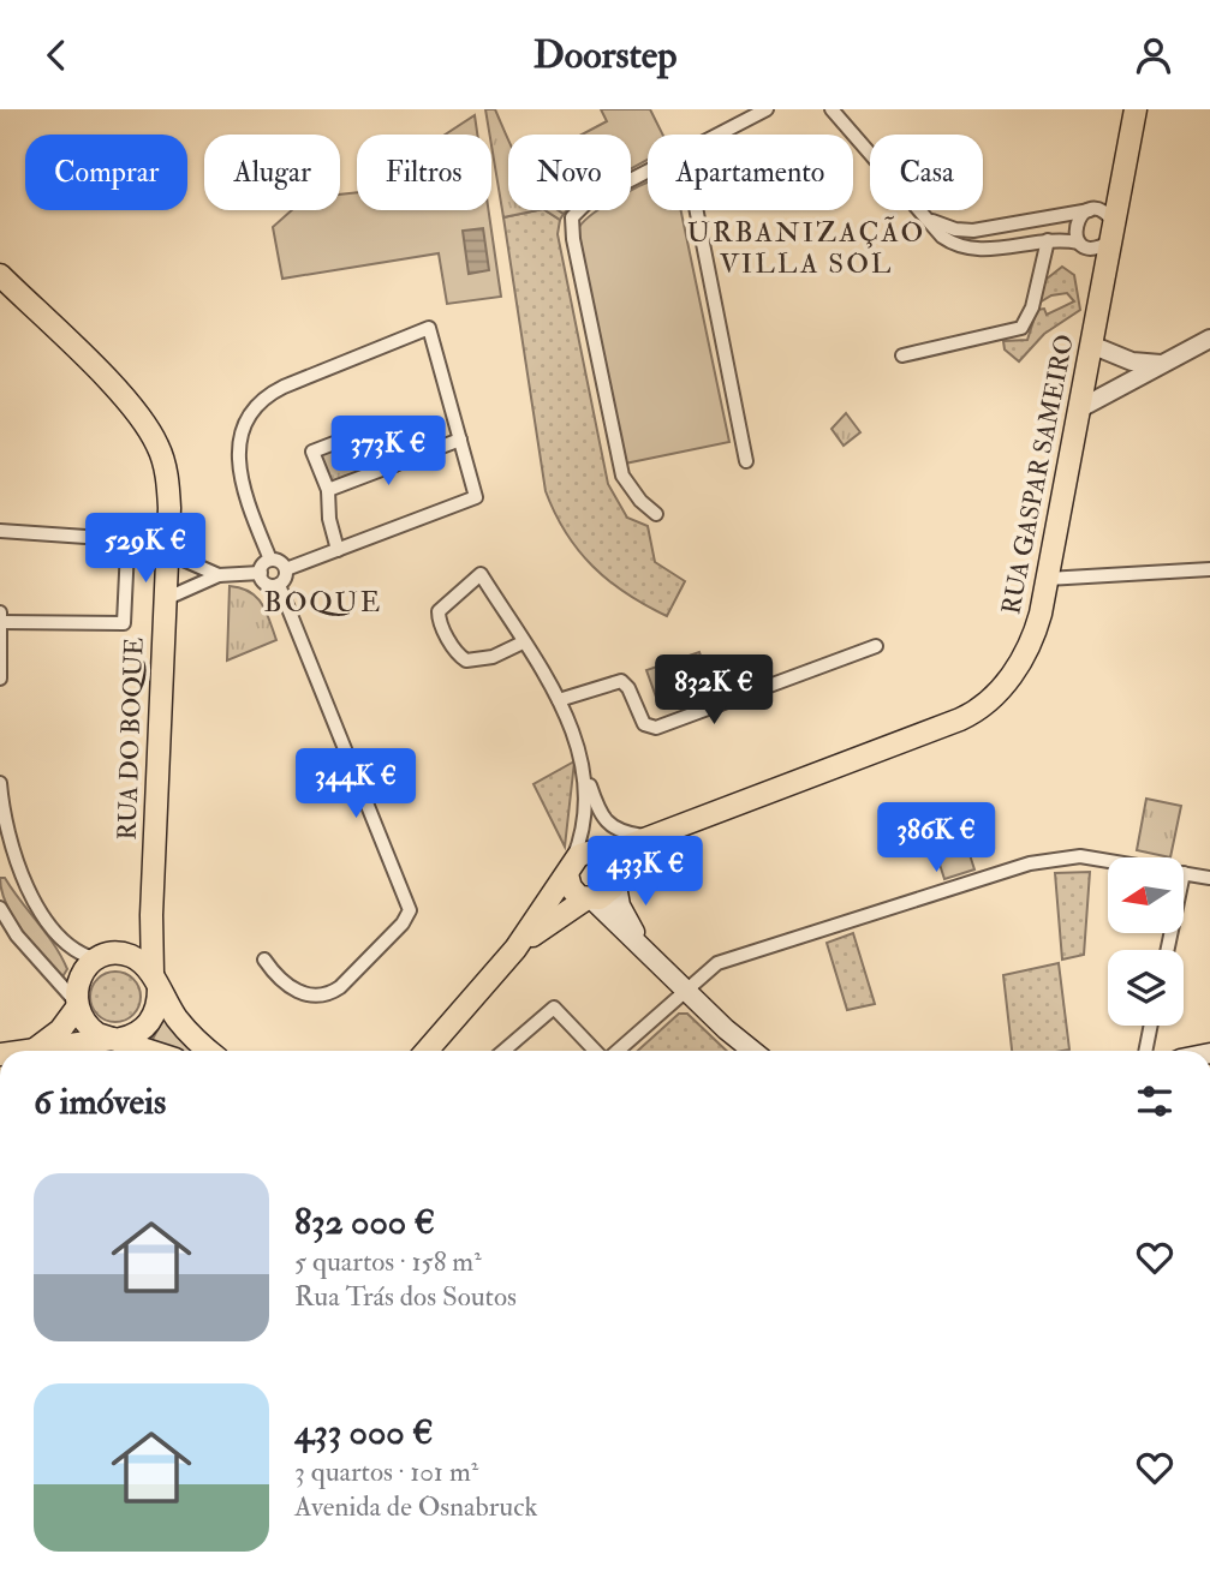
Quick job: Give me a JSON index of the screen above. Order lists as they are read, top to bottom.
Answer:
{
  "streets": {
    "main road": ["RUA GASPAR SAMEIRO", "RUA DO BOQUE"]
  },
  "districts": ["URBANIZAÇÃO VILLA SOL", "BOQUE"],
  "north": "left",
  "page": {
    "header": "Doorstep",
    "chip": [
      "Comprar",
      "Alugar",
      "Filtros",
      "Novo",
      "Apartamento",
      "Casa"
    ],
    "price": [
      "373K €",
      "529K €",
      "832K €",
      "344K €",
      "386K €",
      "433K €"
    ],
    "heading": "6 imóveis",
    "list": [
      {
        "name": "832 000 €",
        "note": "5 quartos · 158 m² · Rua Trás dos Soutos"
      },
      {
        "name": "433 000 €",
        "note": "3 quartos · 101 m² · Avenida de Osnabruck"
      }
    ]
  }
}
